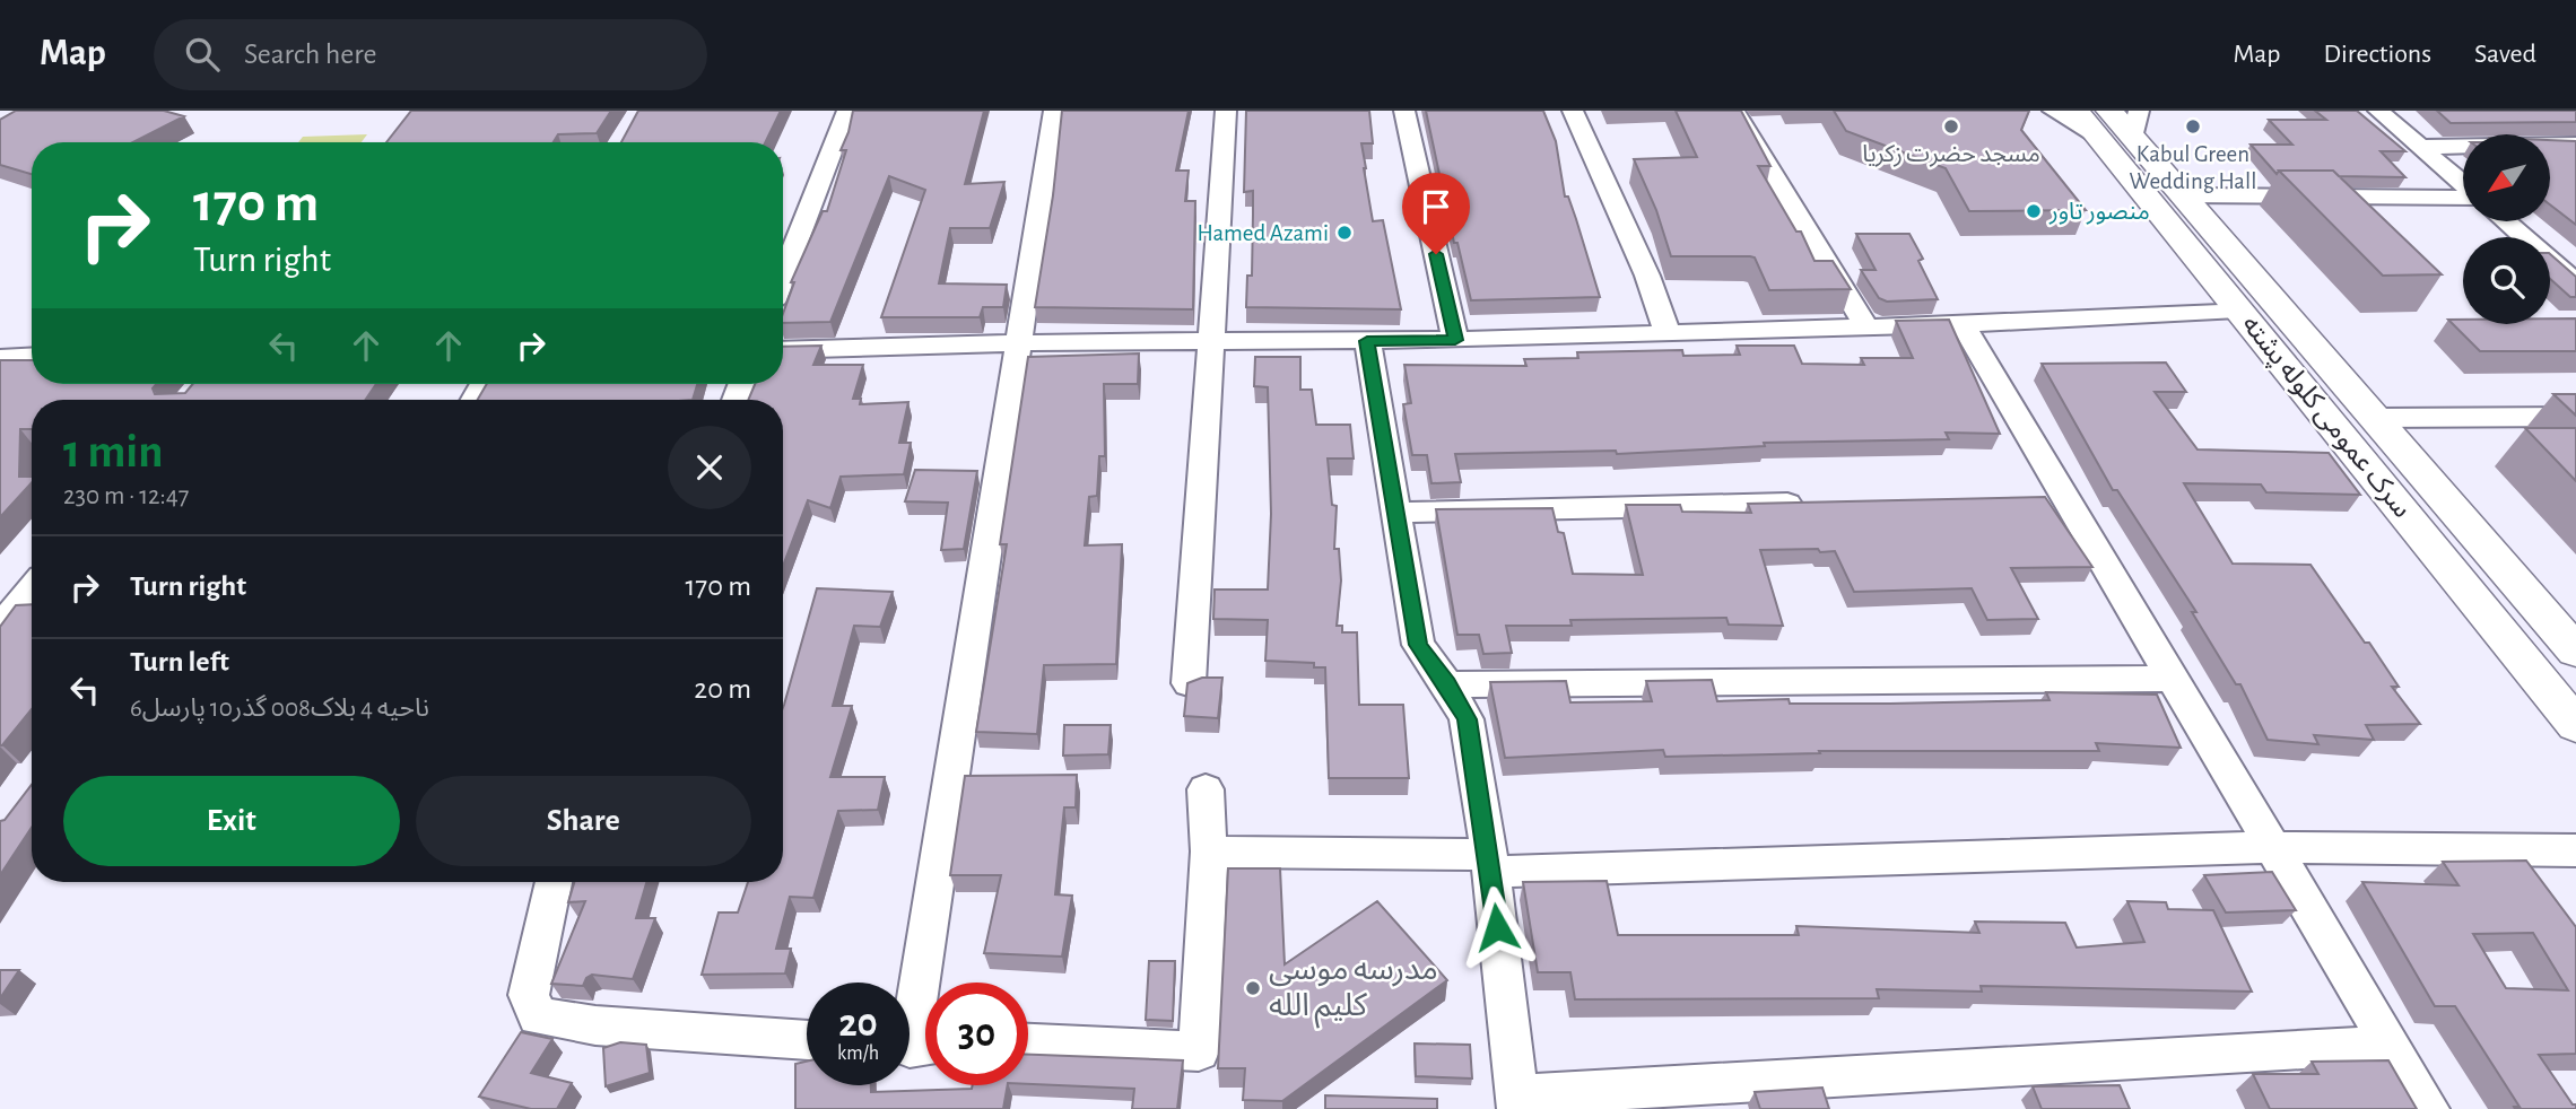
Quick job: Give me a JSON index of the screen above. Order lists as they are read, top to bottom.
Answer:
{
  "streets": {
    "main road": ["سرک عمومی کلوله پشته"]
  },
  "places": [
    "مسجد حضرت زکریا",
    "Kabul Green Wedding Hall",
    "منصور تاور",
    "Hamed Azami",
    "مدرسه موسی کلیم الله"
  ],
  "north": "bottom left",
  "page": {
    "header": "Map",
    "search": "Search here",
    "nav": ["Map", "Directions", "Saved"],
    "turn": ["170 m", "Turn right"],
    "heading": ["1 min", "230 m · 12:47"],
    "list": [
      {
        "name": "Turn right",
        "value": "170 m"
      },
      {
        "name": "Turn left",
        "note": "ناحیه 4 بلاک008 گذر10 پارسل6",
        "value": "20 m"
      }
    ],
    "buttons": ["Exit", "Share"],
    "speed": "20 km/h",
    "limit": "30"
  }
}
